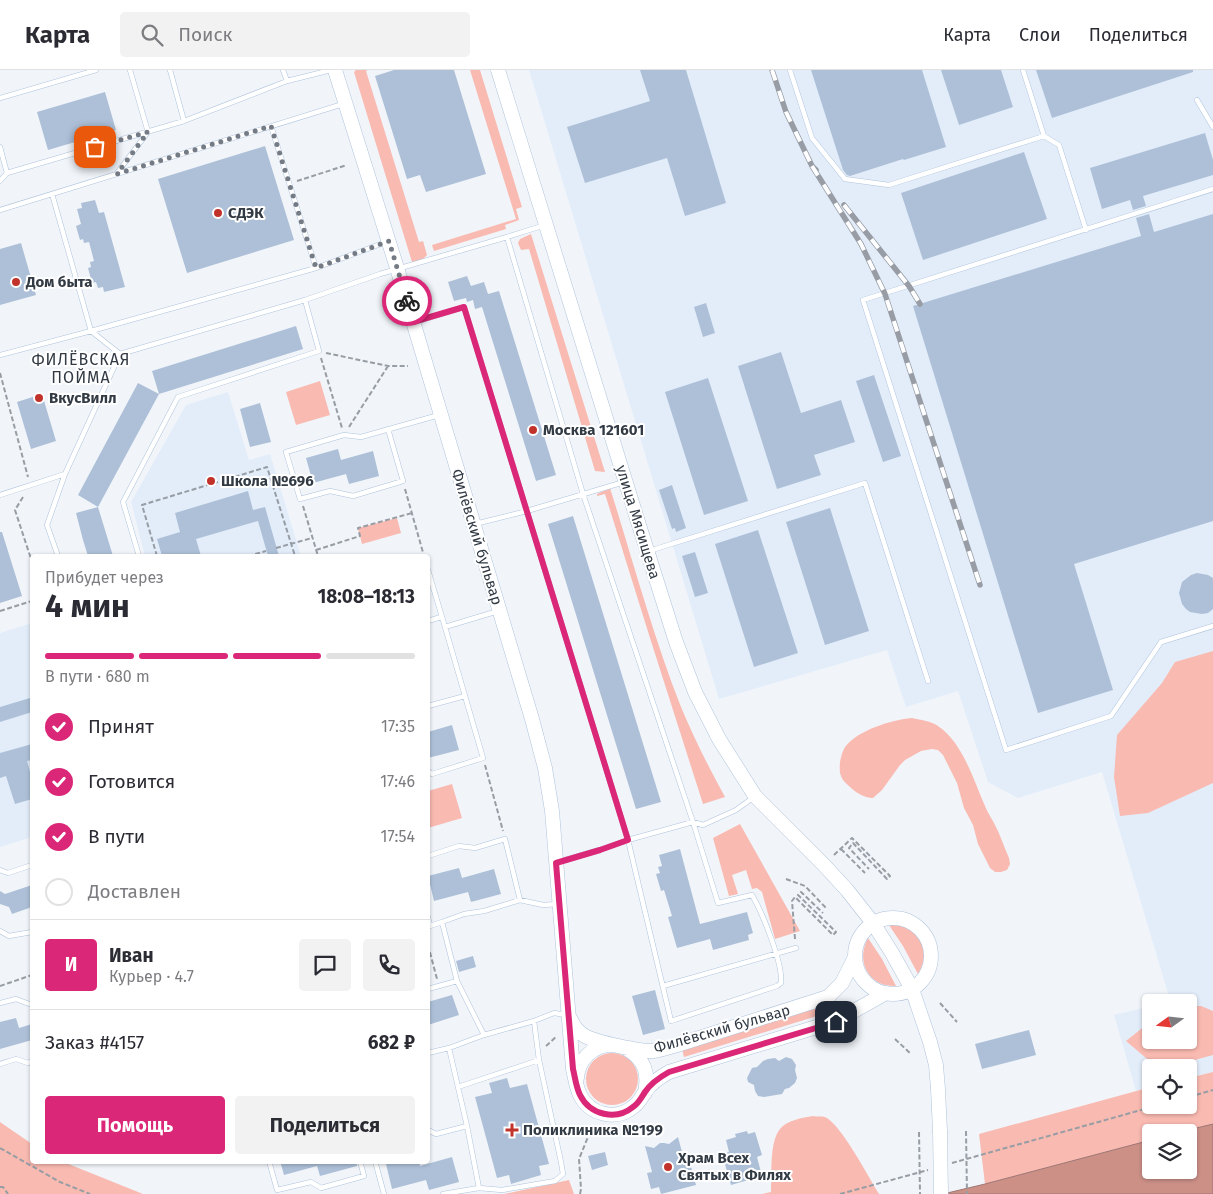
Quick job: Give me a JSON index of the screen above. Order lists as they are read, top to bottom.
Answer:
{
  "streets": {
    "street": ["улица Мясищева", "Филёвский бульвар"]
  },
  "crossings": [
    ["улица Мясищева", "Филёвский бульвар"]
  ],
  "districts": ["ФИЛЁВСКАЯ ПОЙМА"],
  "places": {
    "other": [
      "СДЭК",
      "Дом быта",
      "ВкусВилл",
      "Москва 121601",
      "Школа №696",
      "Храм Всех Святых в Филях"
    ],
    "health": ["Поликлиника №199"]
  },
  "north": "left",
  "page": {
    "header": "Карта",
    "search": "Поиск",
    "nav": ["Карта", "Слои", "Поделиться"],
    "heading": ["4 мин", "Прибудет через", "18:08–18:13"],
    "panel": [
      "Иван",
      "Курьер · 4.7",
      "Заказ #4157",
      "682 ₽"
    ],
    "bar": "В пути · 680 m",
    "list": [
      ["Принят", "17:35"],
      ["Готовится", "17:46"],
      ["В пути", "17:54"],
      "Доставлен"
    ],
    "round": "И",
    "buttons": ["Помощь", "Поделиться"]
  }
}
